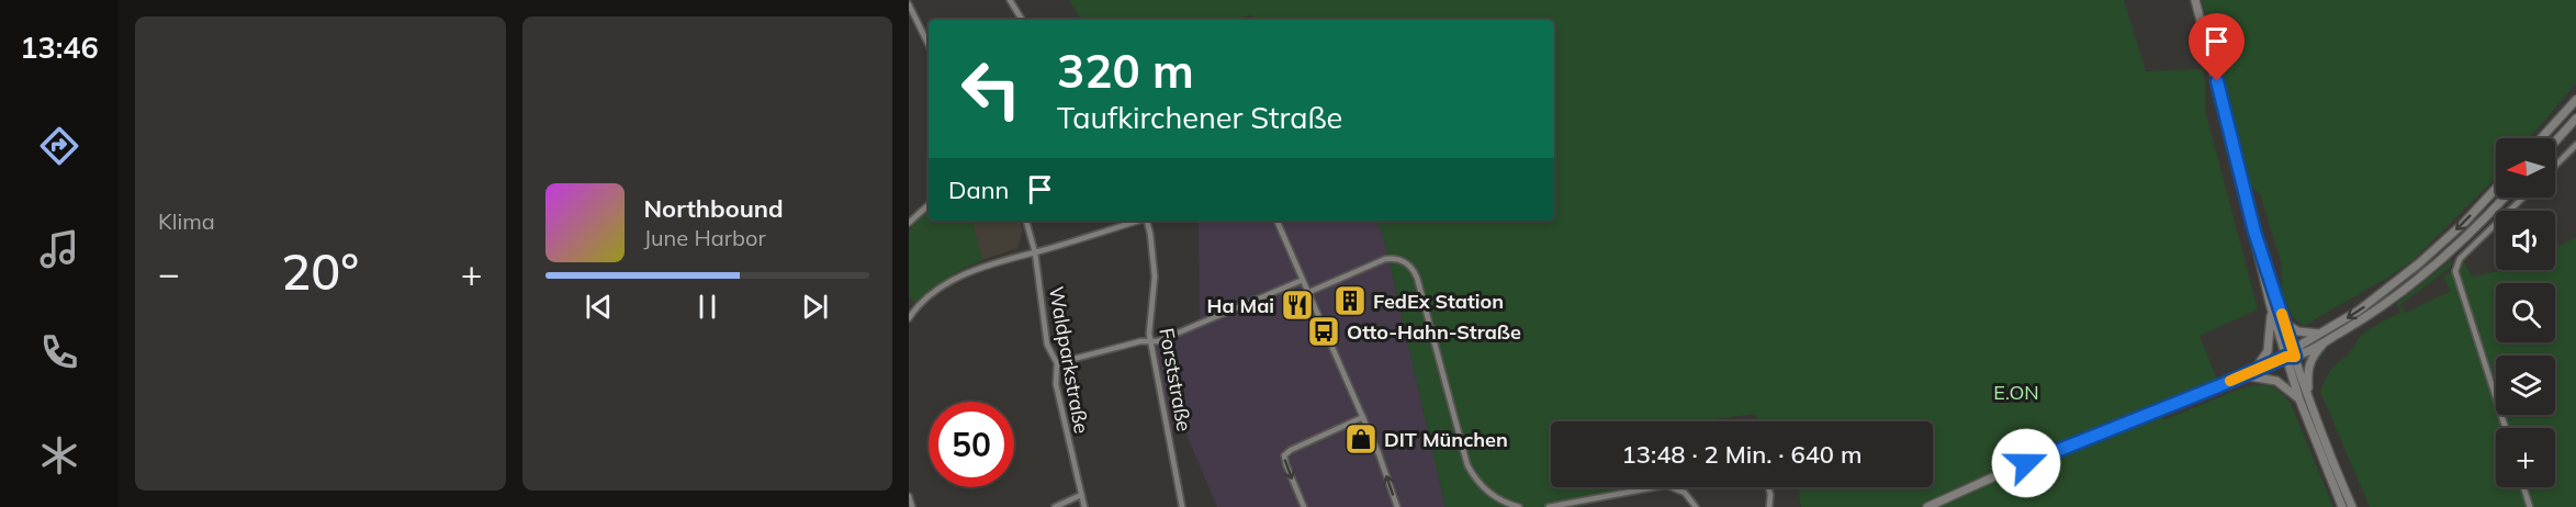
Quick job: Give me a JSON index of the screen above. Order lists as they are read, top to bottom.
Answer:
{
  "streets": {
    "street": ["Waldparkstraße", "Forststraße"]
  },
  "parks": ["E.ON"],
  "places": {
    "building": ["FedEx Station"],
    "restaurant": ["Ha Mai"],
    "bus stop": ["Otto-Hahn-Straße"],
    "shop": ["DIT München"]
  },
  "north": "left",
  "page": {
    "tabs": "13:46",
    "tile": "Klima",
    "turn": ["320 m", "Taufkirchener Straße"],
    "map_buttons": "+",
    "then": "Dann",
    "song": ["Northbound", "June Harbor"],
    "heat": ["−", "20°", "+"],
    "limit": "50",
    "trip": "13:48 · 2 Min. · 640 m"
  }
}
